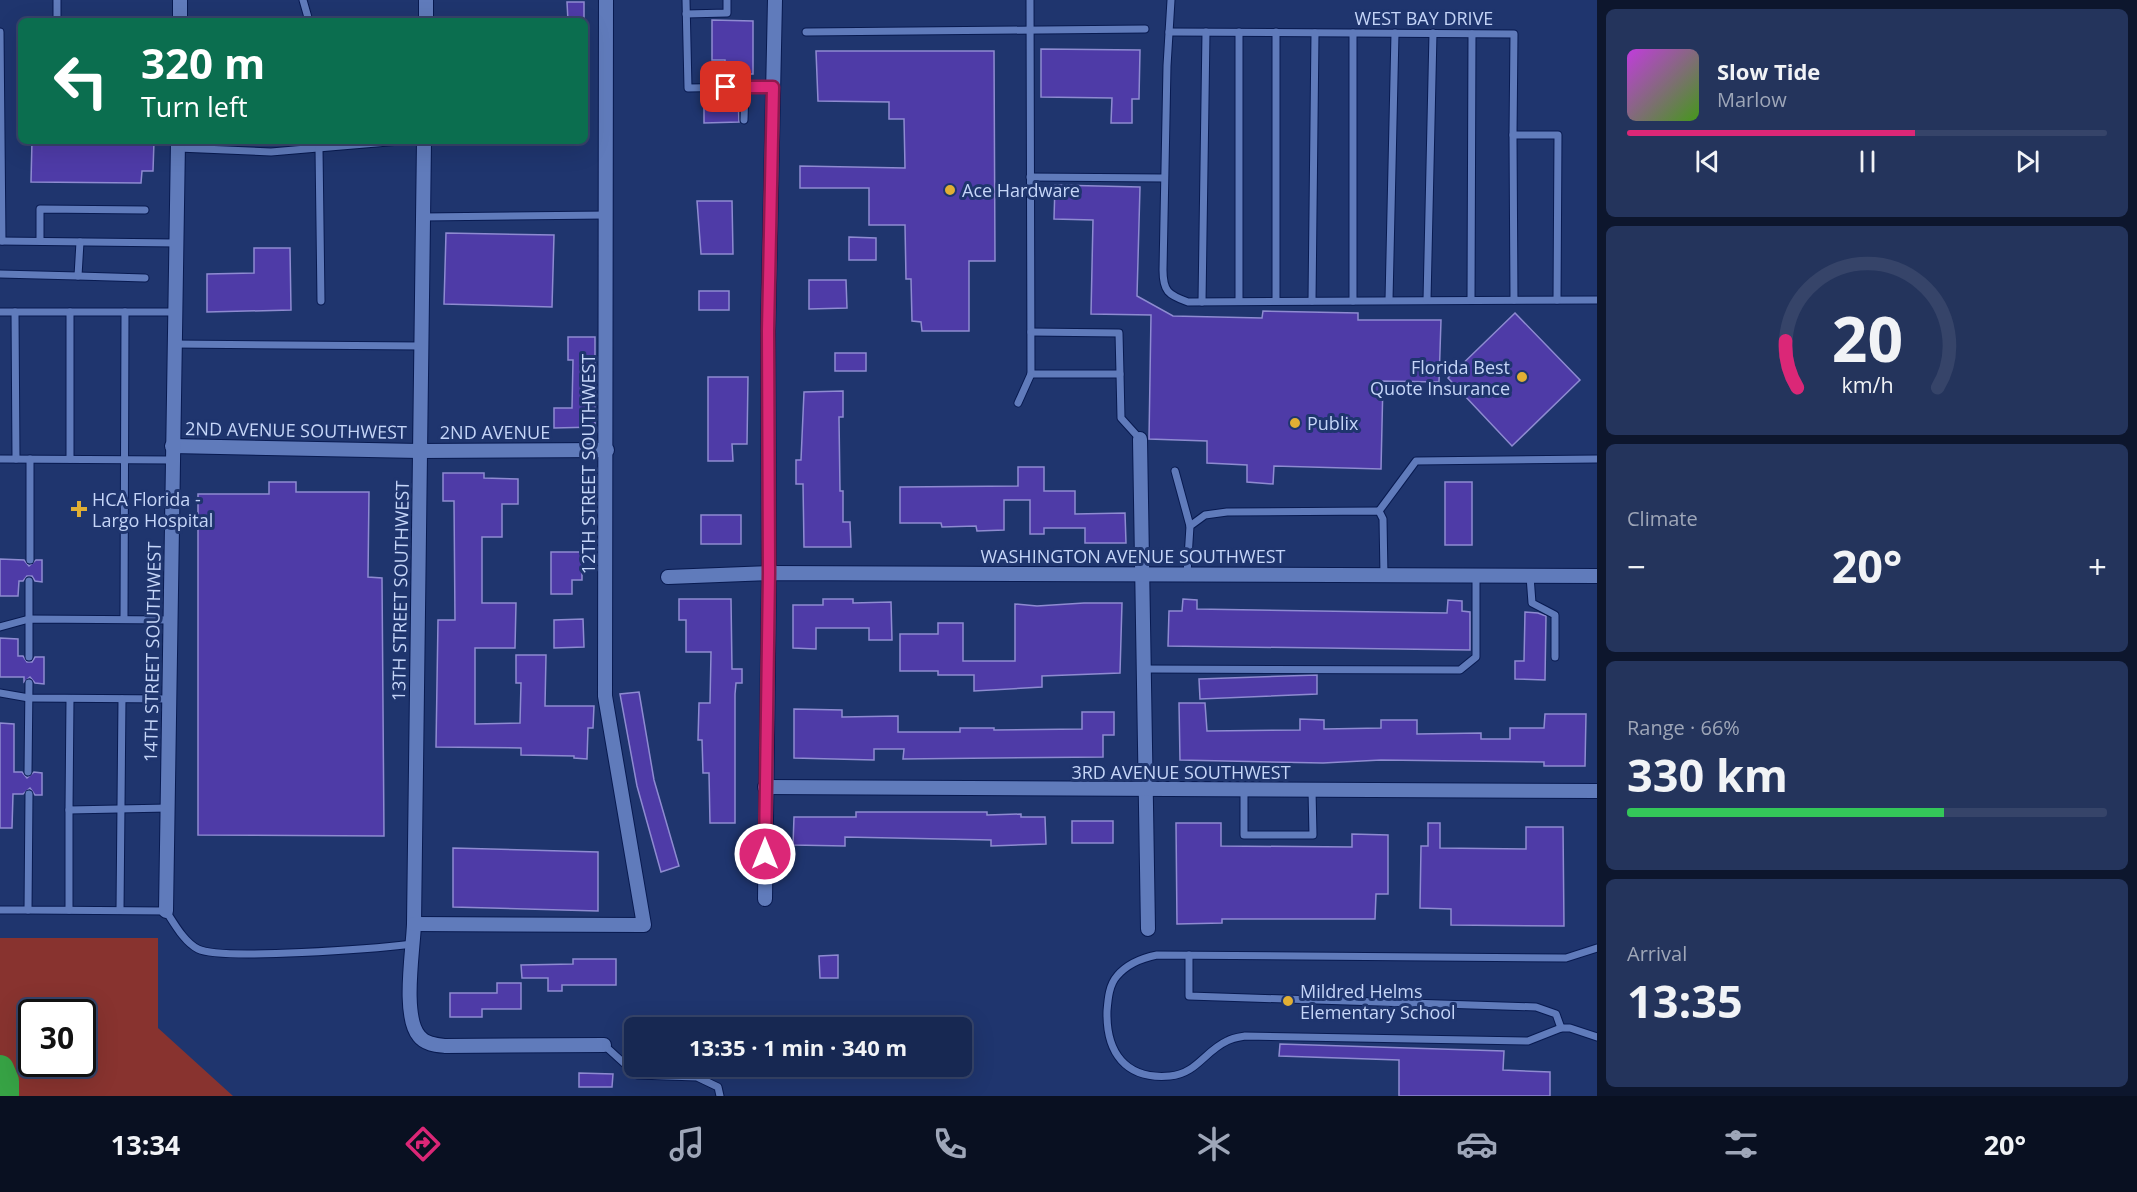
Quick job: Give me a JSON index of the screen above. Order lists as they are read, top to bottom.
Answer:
{
  "streets": {
    "street": [
      "2ND AVENUE SOUTHWEST",
      "2ND AVENUE",
      "12TH STREET SOUTHWEST",
      "WASHINGTON AVENUE SOUTHWEST",
      "13TH STREET SOUTHWEST",
      "14TH STREET SOUTHWEST",
      "3RD AVENUE SOUTHWEST"
    ],
    "lane": ["WEST BAY DRIVE"]
  },
  "crossings": [
    ["2ND AVENUE SOUTHWEST", "2ND AVENUE"],
    ["2ND AVENUE SOUTHWEST", "13TH STREET SOUTHWEST"],
    ["2ND AVENUE SOUTHWEST", "14TH STREET SOUTHWEST"],
    ["2ND AVENUE", "12TH STREET SOUTHWEST"],
    ["2ND AVENUE", "13TH STREET SOUTHWEST"],
    ["12TH STREET SOUTHWEST", "13TH STREET SOUTHWEST"]
  ],
  "places": {
    "other": [
      "Ace Hardware",
      "Florida Best Quote Insurance",
      "Publix",
      "Mildred Helms Elementary School"
    ],
    "health": ["HCA Florida - Largo Hospital"]
  },
  "page": {
    "turn": ["320 m", "Turn left"],
    "song": ["Slow Tide", "Marlow"],
    "tile": [
      "Climate",
      ["Range · 66%", "330 km"],
      ["Arrival", "13:35"]
    ],
    "heat": ["−", "20°", "+"],
    "limit": "30",
    "trip": "13:35 · 1 min · 340 m",
    "tabs": ["13:34", "20°"],
    "gauge": ["20", "km/h"]
  }
}
